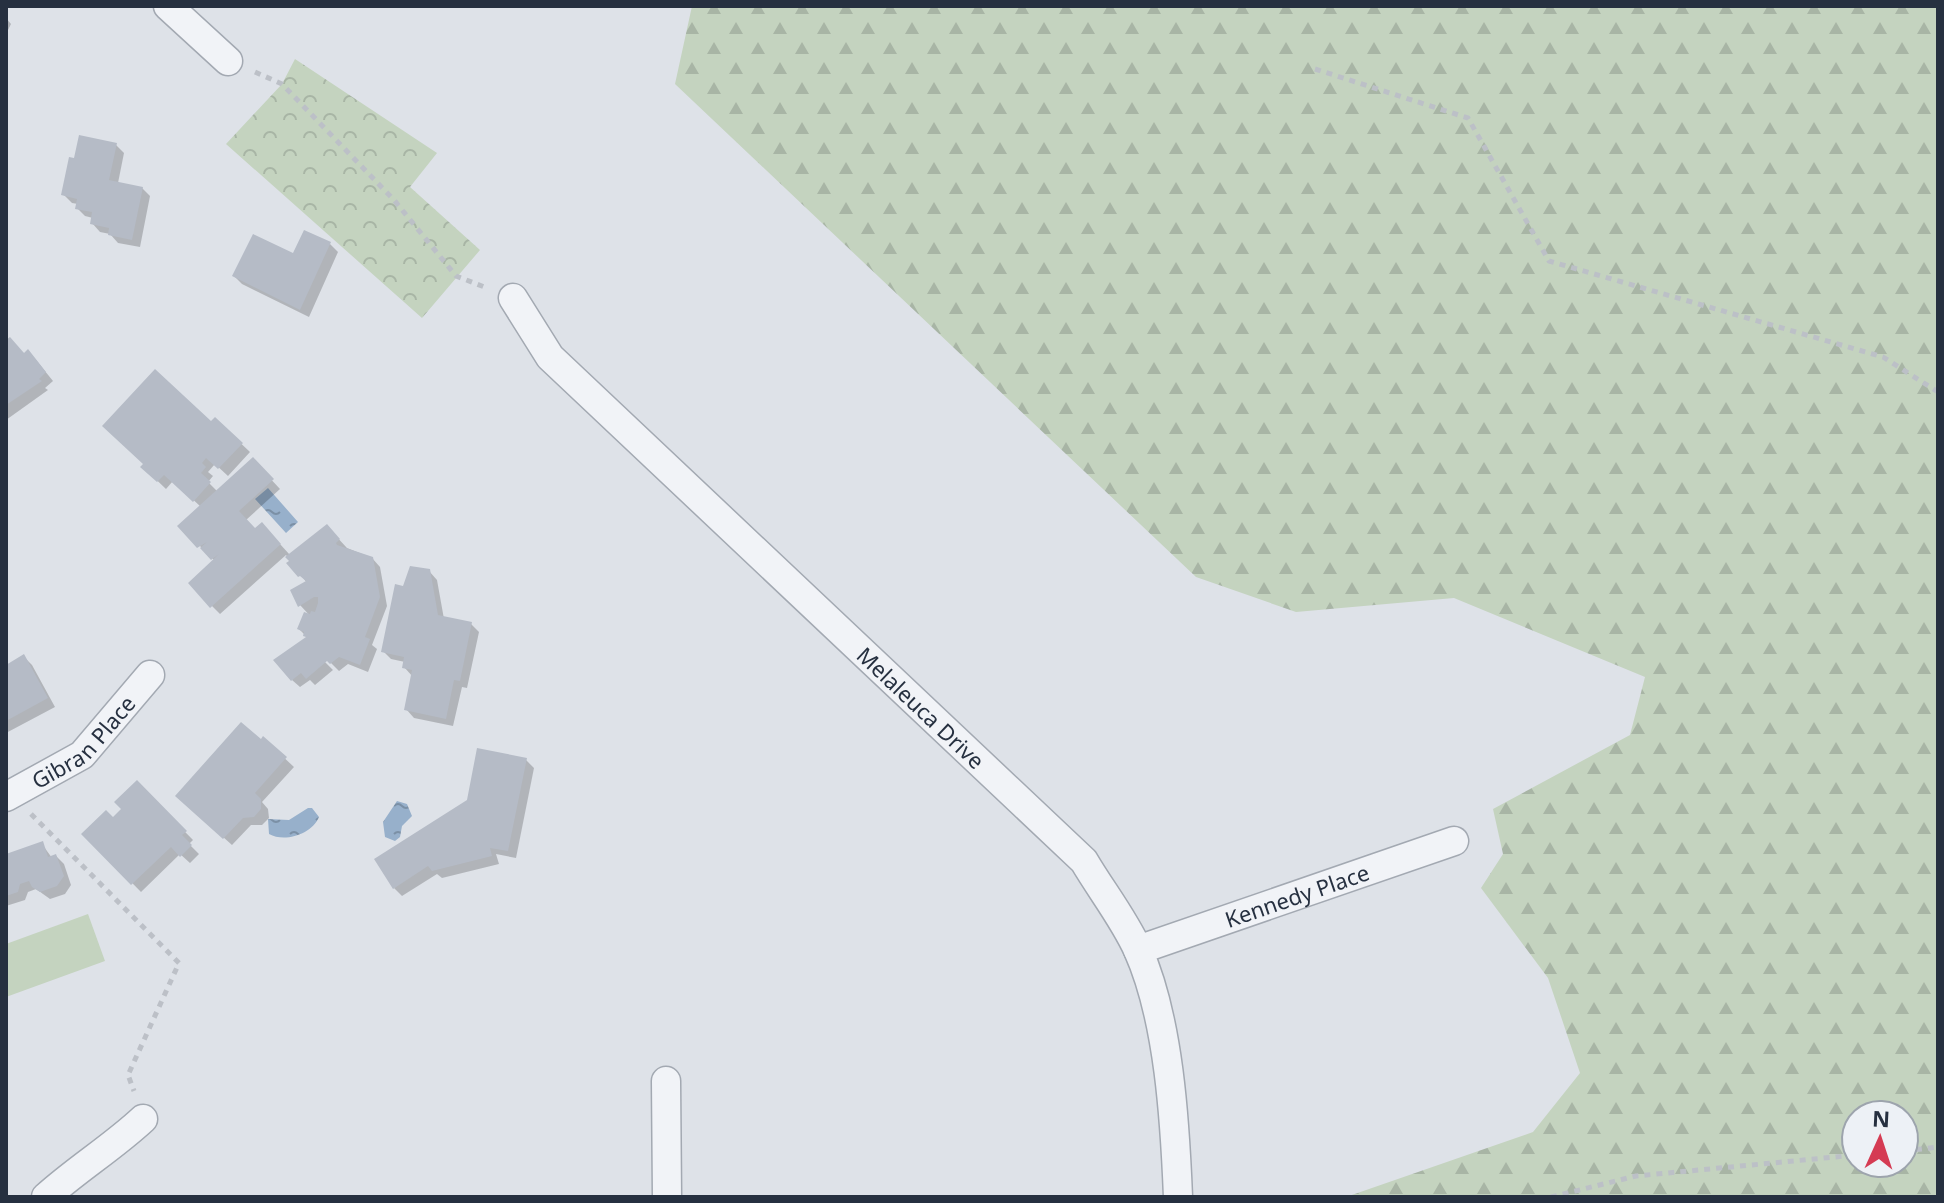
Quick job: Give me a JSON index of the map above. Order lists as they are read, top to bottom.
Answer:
{
  "streets": {
    "street": ["Melaleuca Drive", "Gibran Place", "Kennedy Place"]
  },
  "crossings": [
    ["Melaleuca Drive", "Kennedy Place"]
  ],
  "north": "top"
}
